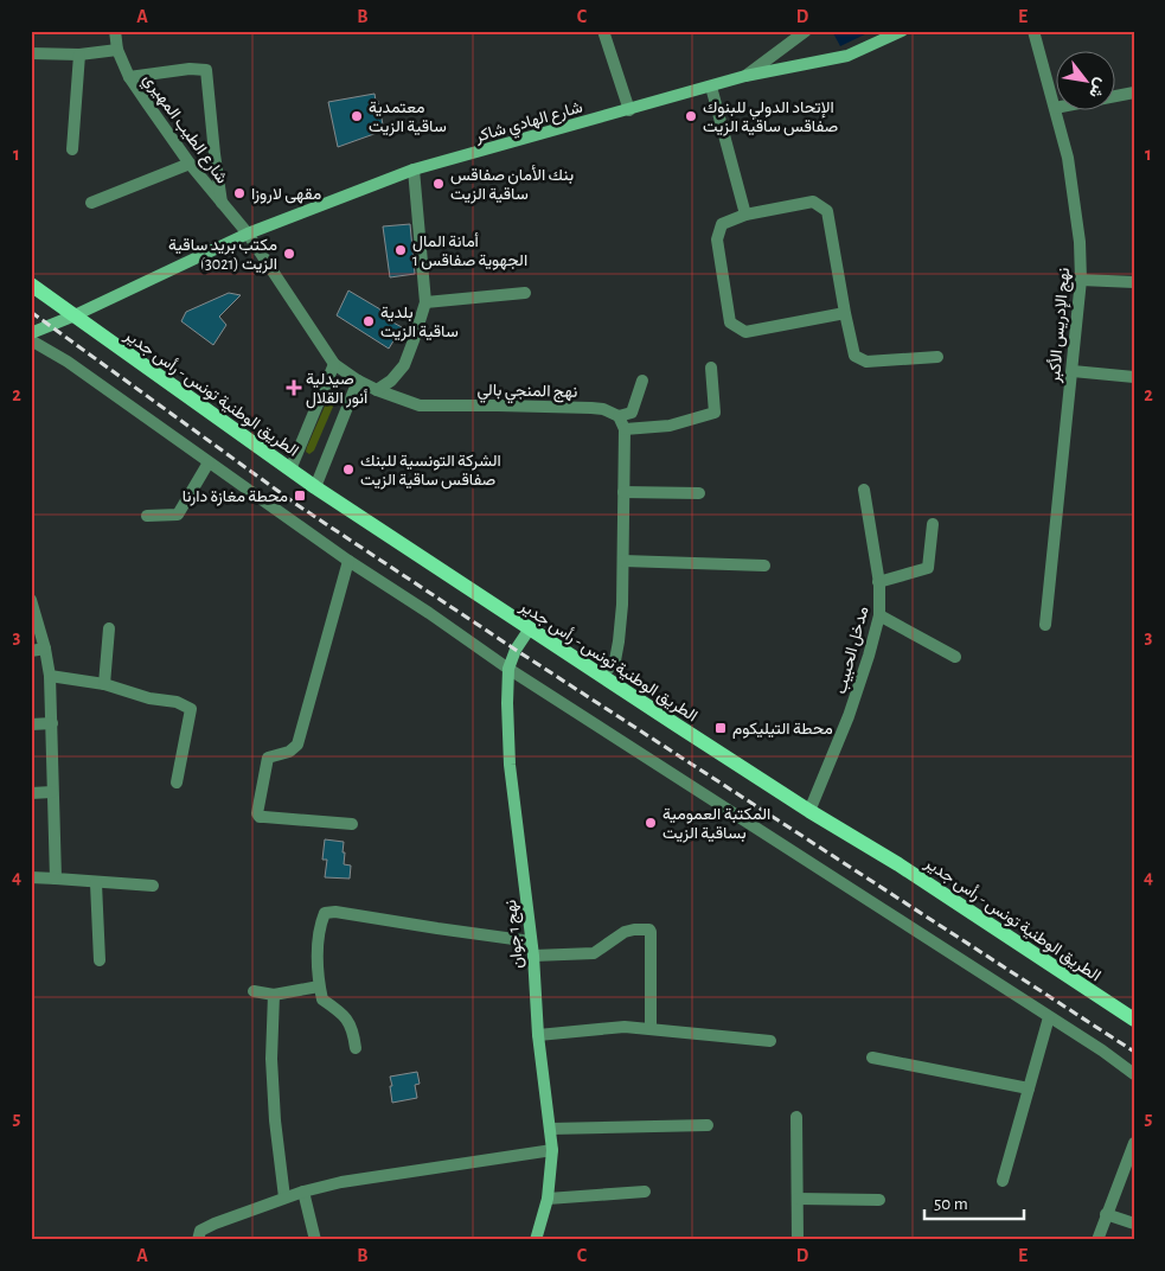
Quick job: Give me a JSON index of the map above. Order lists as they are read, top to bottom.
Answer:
{
  "streets": {
    "main road": ["شارع الهادي شاكر", "الطريق الوطنية تونس - رأس جدير", "نهج 1 جوان"],
    "street": [
      "شارع الطيب المهيري",
      "نهج الإدريس الأكبر",
      "نهج المنجي بالي",
      "مدخل الحبيب"
    ]
  },
  "crossings": [
    ["شارع الهادي شاكر", "شارع الطيب المهيري"],
    ["شارع الهادي شاكر", "نهج المنجي بالي"],
    ["شارع الهادي شاكر", "الطريق الوطنية تونس - رأس جدير"],
    ["شارع الطيب المهيري", "نهج المنجي بالي"],
    ["الطريق الوطنية تونس - رأس جدير", "مدخل الحبيب"],
    ["الطريق الوطنية تونس - رأس جدير", "نهج 1 جوان"]
  ],
  "places": {
    "other": [
      "معتمدية ساقية الزيت",
      "الإتحاد الدولي للبنوك صفاقس ساقية الزيت",
      "بنك الأمان صفاقس ساقية الزيت",
      "مقهى لاروزا",
      "أمانة المال الجهوية صفاقس 1",
      "مكتب بريد ساقية الزيت (3021)",
      "بلدية ساقية الزيت",
      "الشركة التونسية للبنك صفاقس ساقية الزيت",
      "المكتبة العمومية بساقية الزيت"
    ],
    "health": ["صيدلية أنور القلال"],
    "transit": ["محطة مغازة دارنا", "محطة التيليكوم"]
  },
  "scale_bar": "50 m",
  "north": "bottom right",
  "grid": {
    "columns": [
      "A",
      "B",
      "C",
      "D",
      "E"
    ],
    "rows": [
      "1",
      "2",
      "3",
      "4",
      "5"
    ]
  }
}
